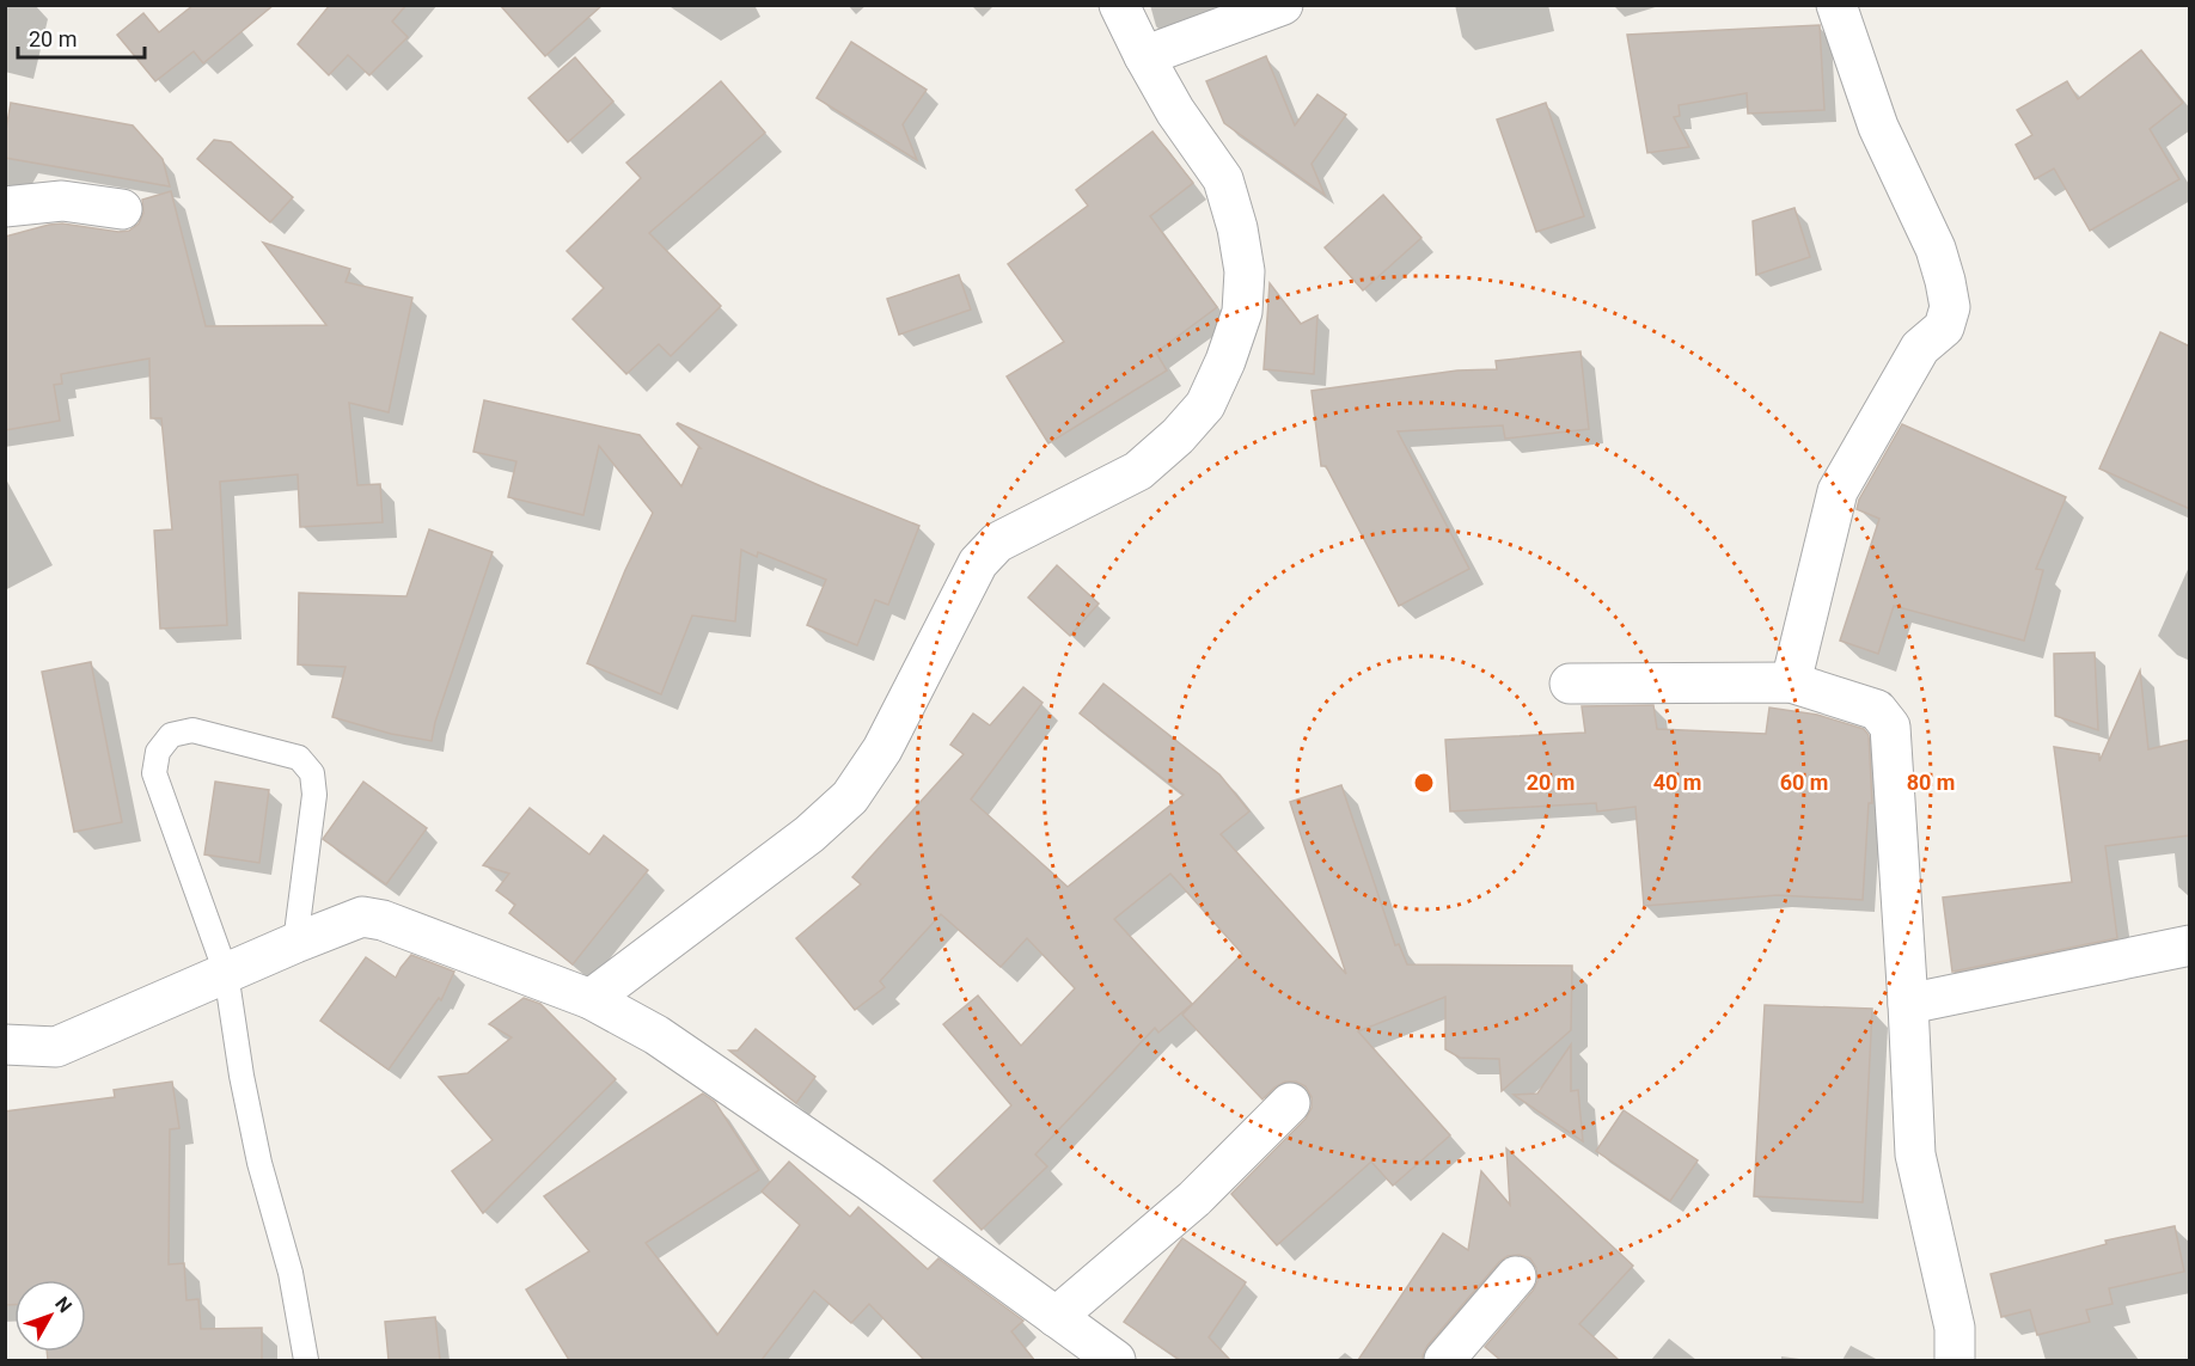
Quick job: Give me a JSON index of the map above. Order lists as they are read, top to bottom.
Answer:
{
  "scale_bar": "20 m",
  "north": "top right",
  "rings": [
    "20 m",
    "40 m",
    "60 m",
    "80 m"
  ]
}
